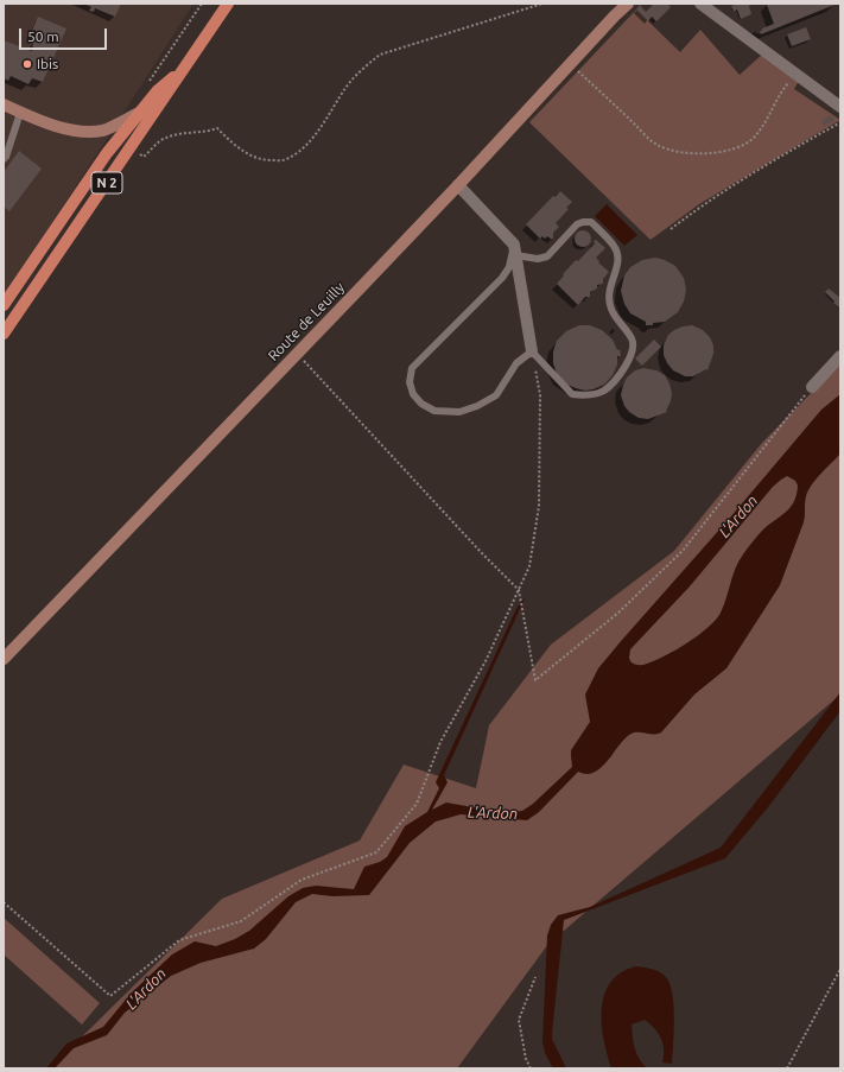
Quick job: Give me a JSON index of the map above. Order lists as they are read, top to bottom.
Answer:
{
  "streets": {
    "main road": ["N 2", "Route de Leuilly"]
  },
  "water": ["L'Ardon"],
  "places": ["Ibis"],
  "scale_bar": "50 m"
}
